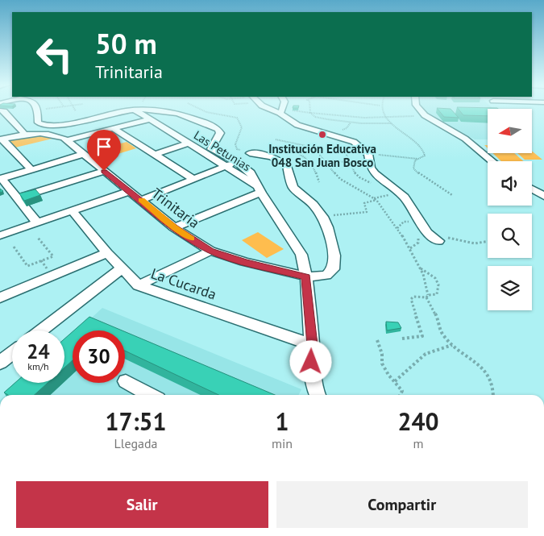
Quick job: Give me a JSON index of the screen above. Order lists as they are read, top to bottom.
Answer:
{
  "streets": {
    "street": ["Las Petunias", "Trinitaria", "La Cucarda"]
  },
  "places": ["Institución Educativa 048 San Juan Bosco"],
  "north": "left",
  "page": {
    "turn": ["50 m", "Trinitaria"],
    "speed": "24 km/h",
    "limit": "30",
    "eta": [
      "17:51",
      "Llegada",
      "1",
      "min",
      "240",
      "m"
    ],
    "buttons": ["Salir", "Compartir"]
  }
}
